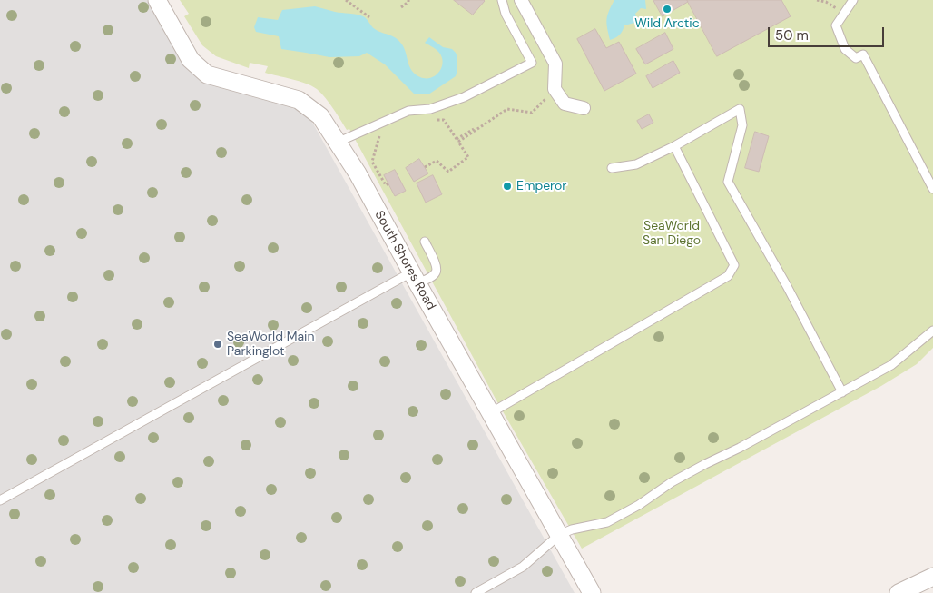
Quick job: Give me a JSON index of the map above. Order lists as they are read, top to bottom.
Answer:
{
  "streets": {
    "street": ["South Shores Road"]
  },
  "parks": ["SeaWorld San Diego"],
  "places": ["Wild Arctic", "Emperor", "SeaWorld Main Parkinglot"],
  "scale_bar": "50 m"
}
